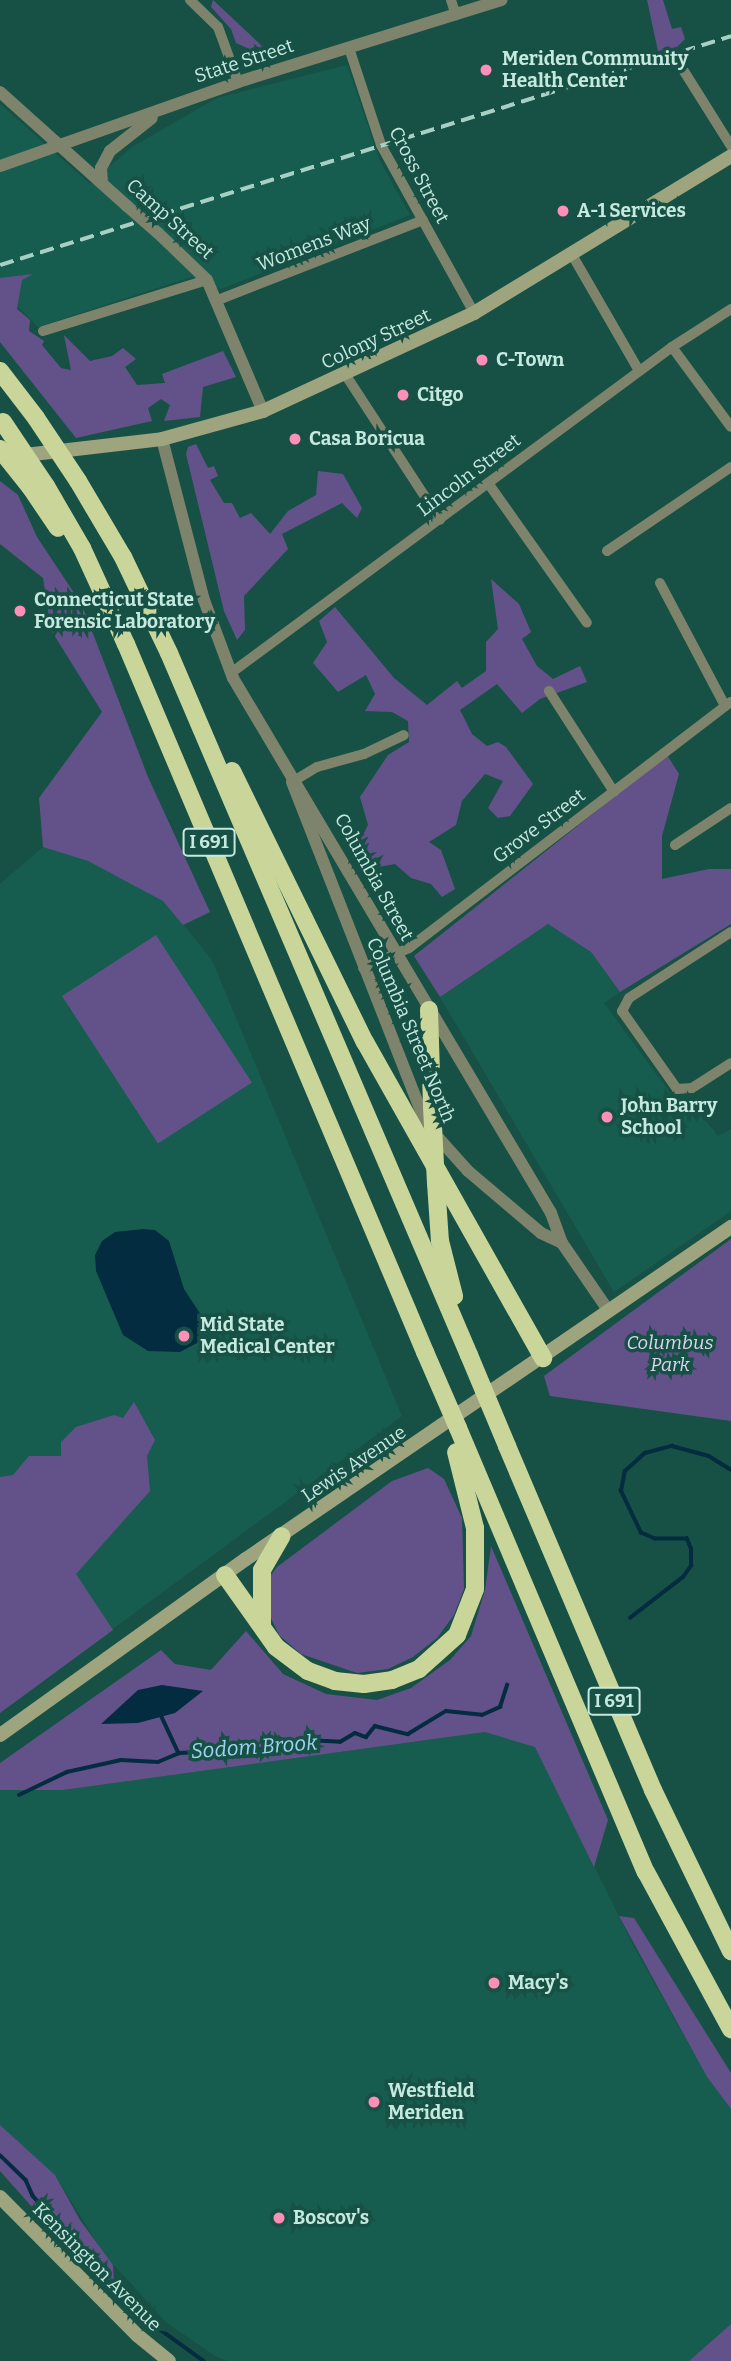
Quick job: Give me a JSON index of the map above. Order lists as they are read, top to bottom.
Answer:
{
  "streets": {
    "highway": ["I 691"],
    "main road": ["Colony Street", "Lewis Avenue", "Kensington Avenue"],
    "street": [
      "State Street",
      "Cross Street",
      "Camp Street",
      "Womens Way",
      "Lincoln Street",
      "Grove Street",
      "Columbia Street",
      "Columbia Street North"
    ]
  },
  "crossings": [
    ["State Street", "Cross Street"],
    ["State Street", "Camp Street"],
    ["Cross Street", "Womens Way"],
    ["Cross Street", "Colony Street"],
    ["Camp Street", "Womens Way"],
    ["Camp Street", "Colony Street"],
    ["Colony Street", "Columbia Street"],
    ["Lincoln Street", "Columbia Street"],
    ["Grove Street", "Columbia Street"],
    ["Grove Street", "Columbia Street North"],
    ["Columbia Street", "Columbia Street North"],
    ["Columbia Street", "Lewis Avenue"]
  ],
  "water": ["Sodom Brook"],
  "parks": ["Columbus Park"],
  "places": [
    "Meriden Community Health Center",
    "A-1 Services",
    "C-Town",
    "Citgo",
    "Casa Boricua",
    "Connecticut State Forensic Laboratory",
    "John Barry School",
    "Mid State Medical Center",
    "Macy's",
    "Westfield Meriden",
    "Boscov's"
  ]
}
